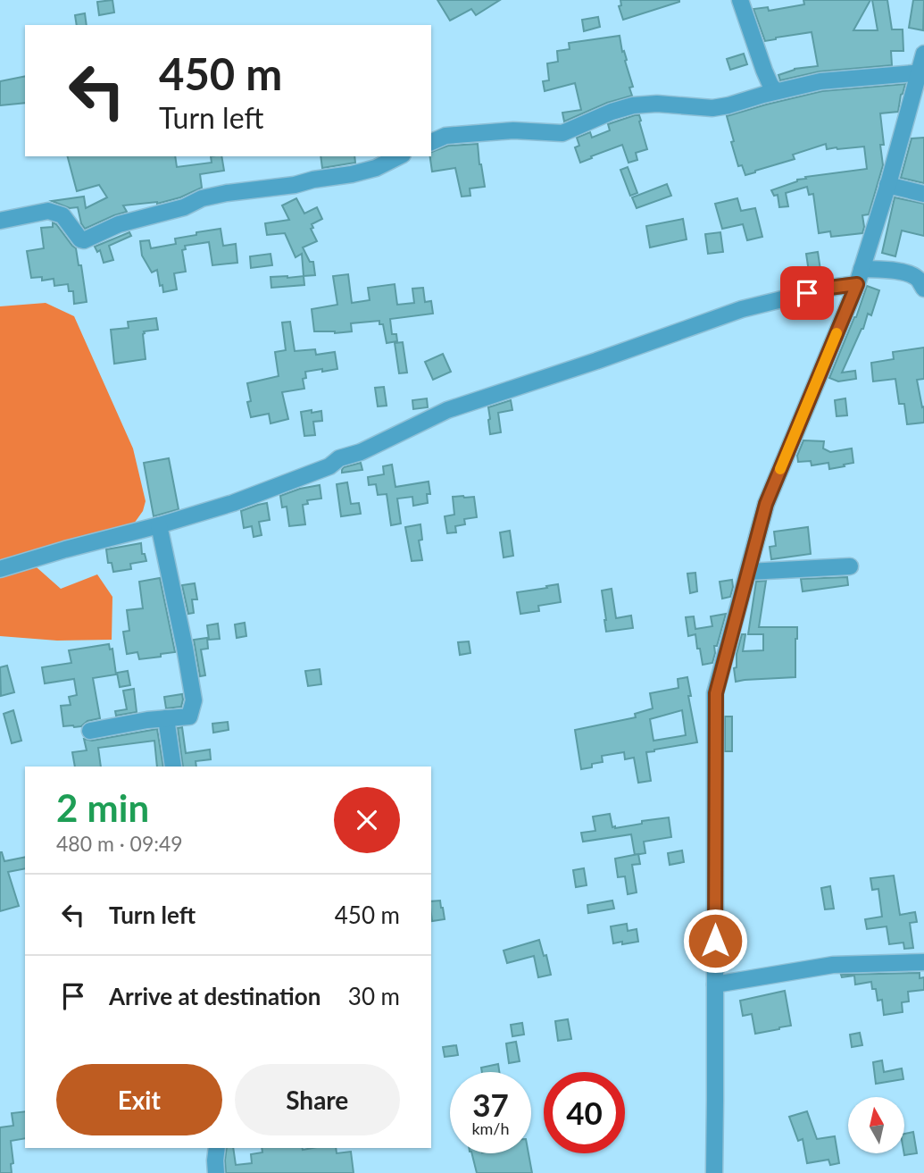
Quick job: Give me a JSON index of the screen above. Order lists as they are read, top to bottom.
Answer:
{
  "north": "top",
  "page": {
    "turn": ["450 m", "Turn left"],
    "heading": ["2 min", "480 m · 09:49"],
    "list": [
      {
        "name": "Turn left",
        "value": "450 m"
      },
      {
        "name": "Arrive at destination",
        "value": "30 m"
      }
    ],
    "buttons": ["Exit", "Share"],
    "speed": "37 km/h",
    "limit": "40"
  }
}
